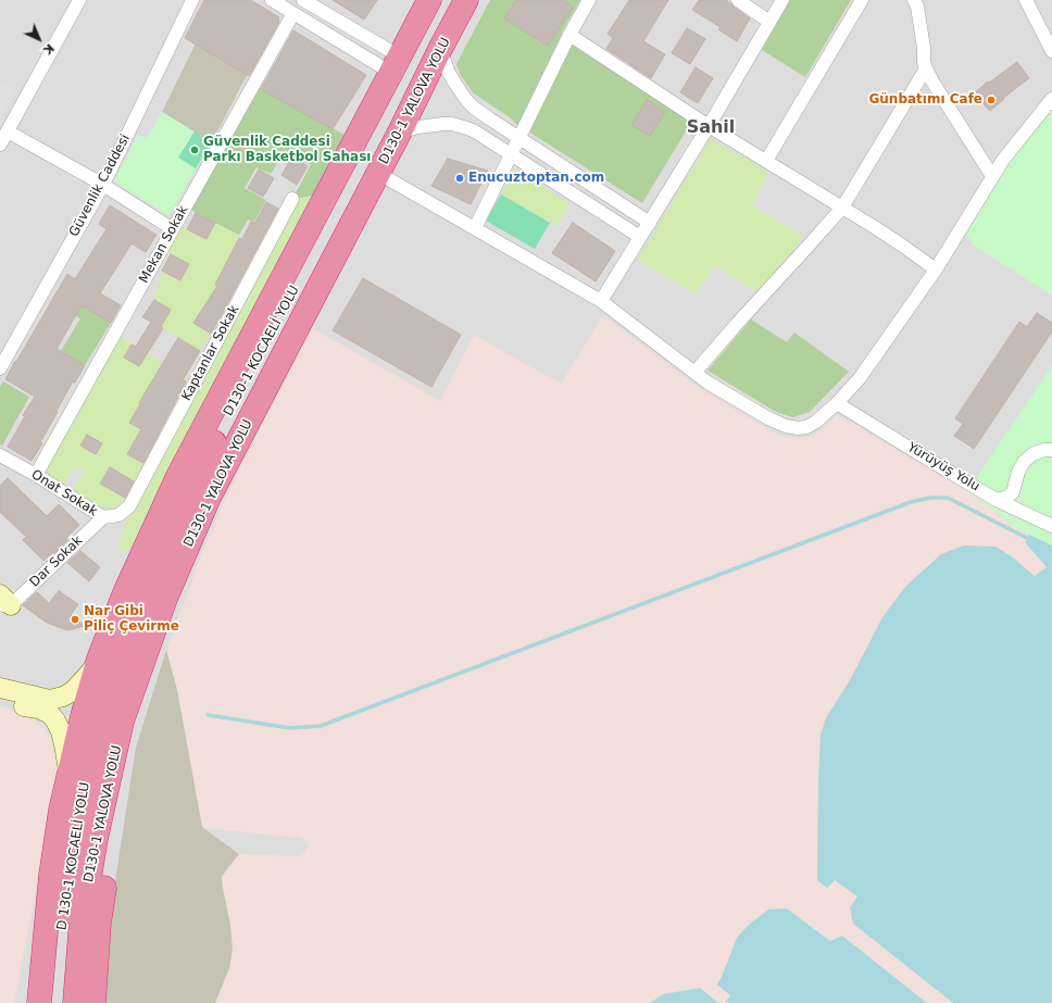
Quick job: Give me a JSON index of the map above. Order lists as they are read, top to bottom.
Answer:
{
  "streets": {
    "highway": ["D130-1 YALOVA YOLU", "D130-1 KOCAELİ YOLU", "D 130-1 KOCAELİ YOLU"],
    "street": [
      "Güvenlik Caddesi",
      "Mekan Sokak",
      "Kaptanlar Sokak",
      "Yürüyüş Yolu",
      "Onat Sokak",
      "Dar Sokak"
    ]
  },
  "crossings": [
    ["D130-1 YALOVA YOLU", "D 130-1 KOCAELİ YOLU"],
    ["Mekan Sokak", "Onat Sokak"],
    ["D130-1 KOCAELİ YOLU", "D 130-1 KOCAELİ YOLU"],
    ["Kaptanlar Sokak", "Onat Sokak"],
    ["Onat Sokak", "Dar Sokak"]
  ],
  "districts": ["Sahil"],
  "places": [
    "Günbatımı Cafe",
    "Güvenlik Caddesi Parkı Basketbol Sahası",
    "Enucuztoptan.com",
    "Nar Gibi Piliç Çevirme"
  ],
  "north": "bottom right"
}
